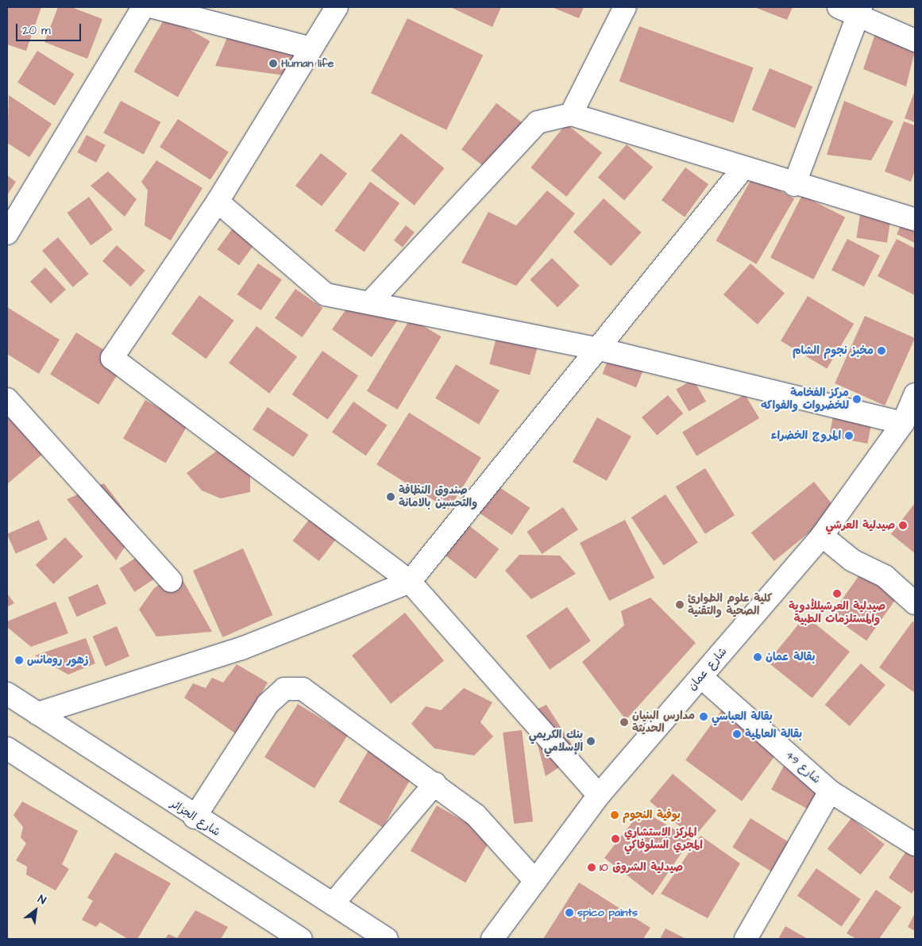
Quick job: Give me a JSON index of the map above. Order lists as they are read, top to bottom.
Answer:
{
  "streets": {
    "street": ["شارع عمان", "شارع 49", "شارع الجزائر"]
  },
  "crossings": [
    ["شارع عمان", "شارع 49"]
  ],
  "places": [
    "Human life",
    "مخبز نجوم الشام",
    "مركز الفخامة للخضروات والفواكه",
    "المروج الخضراء",
    "صندوق النظافة والتحسين بالامانة",
    "صيدلية العرشي",
    "صيدلية العرشيللأدوية والمستلزمات الطبية",
    "كلية علوم الطوارئ الصحية والتقنية",
    "بقالة عمان",
    "زهور رومانس",
    "بقالة العباسي",
    "مدارس البنيان الحديثة",
    "بقالة العالمية",
    "بنك الكريمي الإسلامي",
    "بوفية النجوم",
    "المركز الاستشاري المجري السلوفاكي",
    "صيدلية الشروق 10",
    "spico paints"
  ],
  "scale_bar": "20 m",
  "north": "top right"
}
